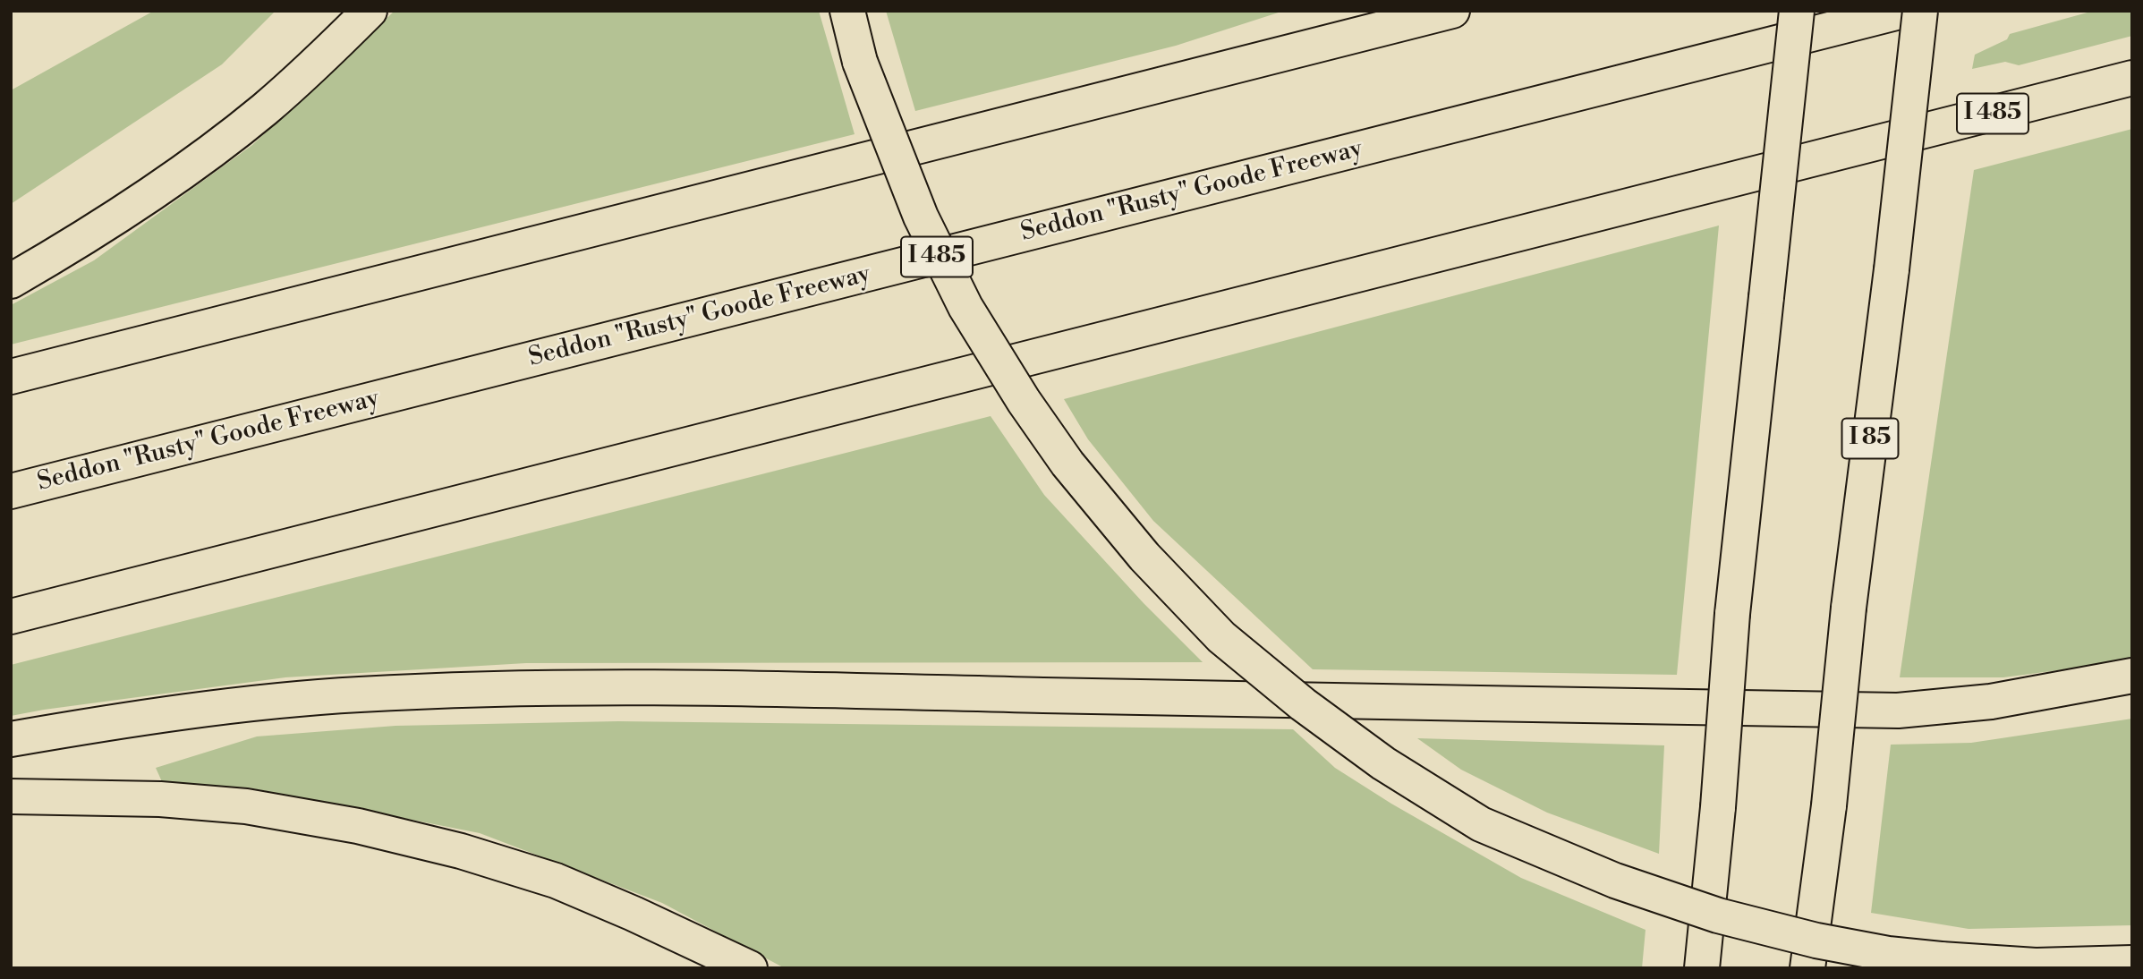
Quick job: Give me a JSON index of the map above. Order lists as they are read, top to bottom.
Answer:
{
  "streets": {
    "highway": ["I 485", "Seddon \"Rusty\" Goode Freeway", "I 85"]
  }
}
